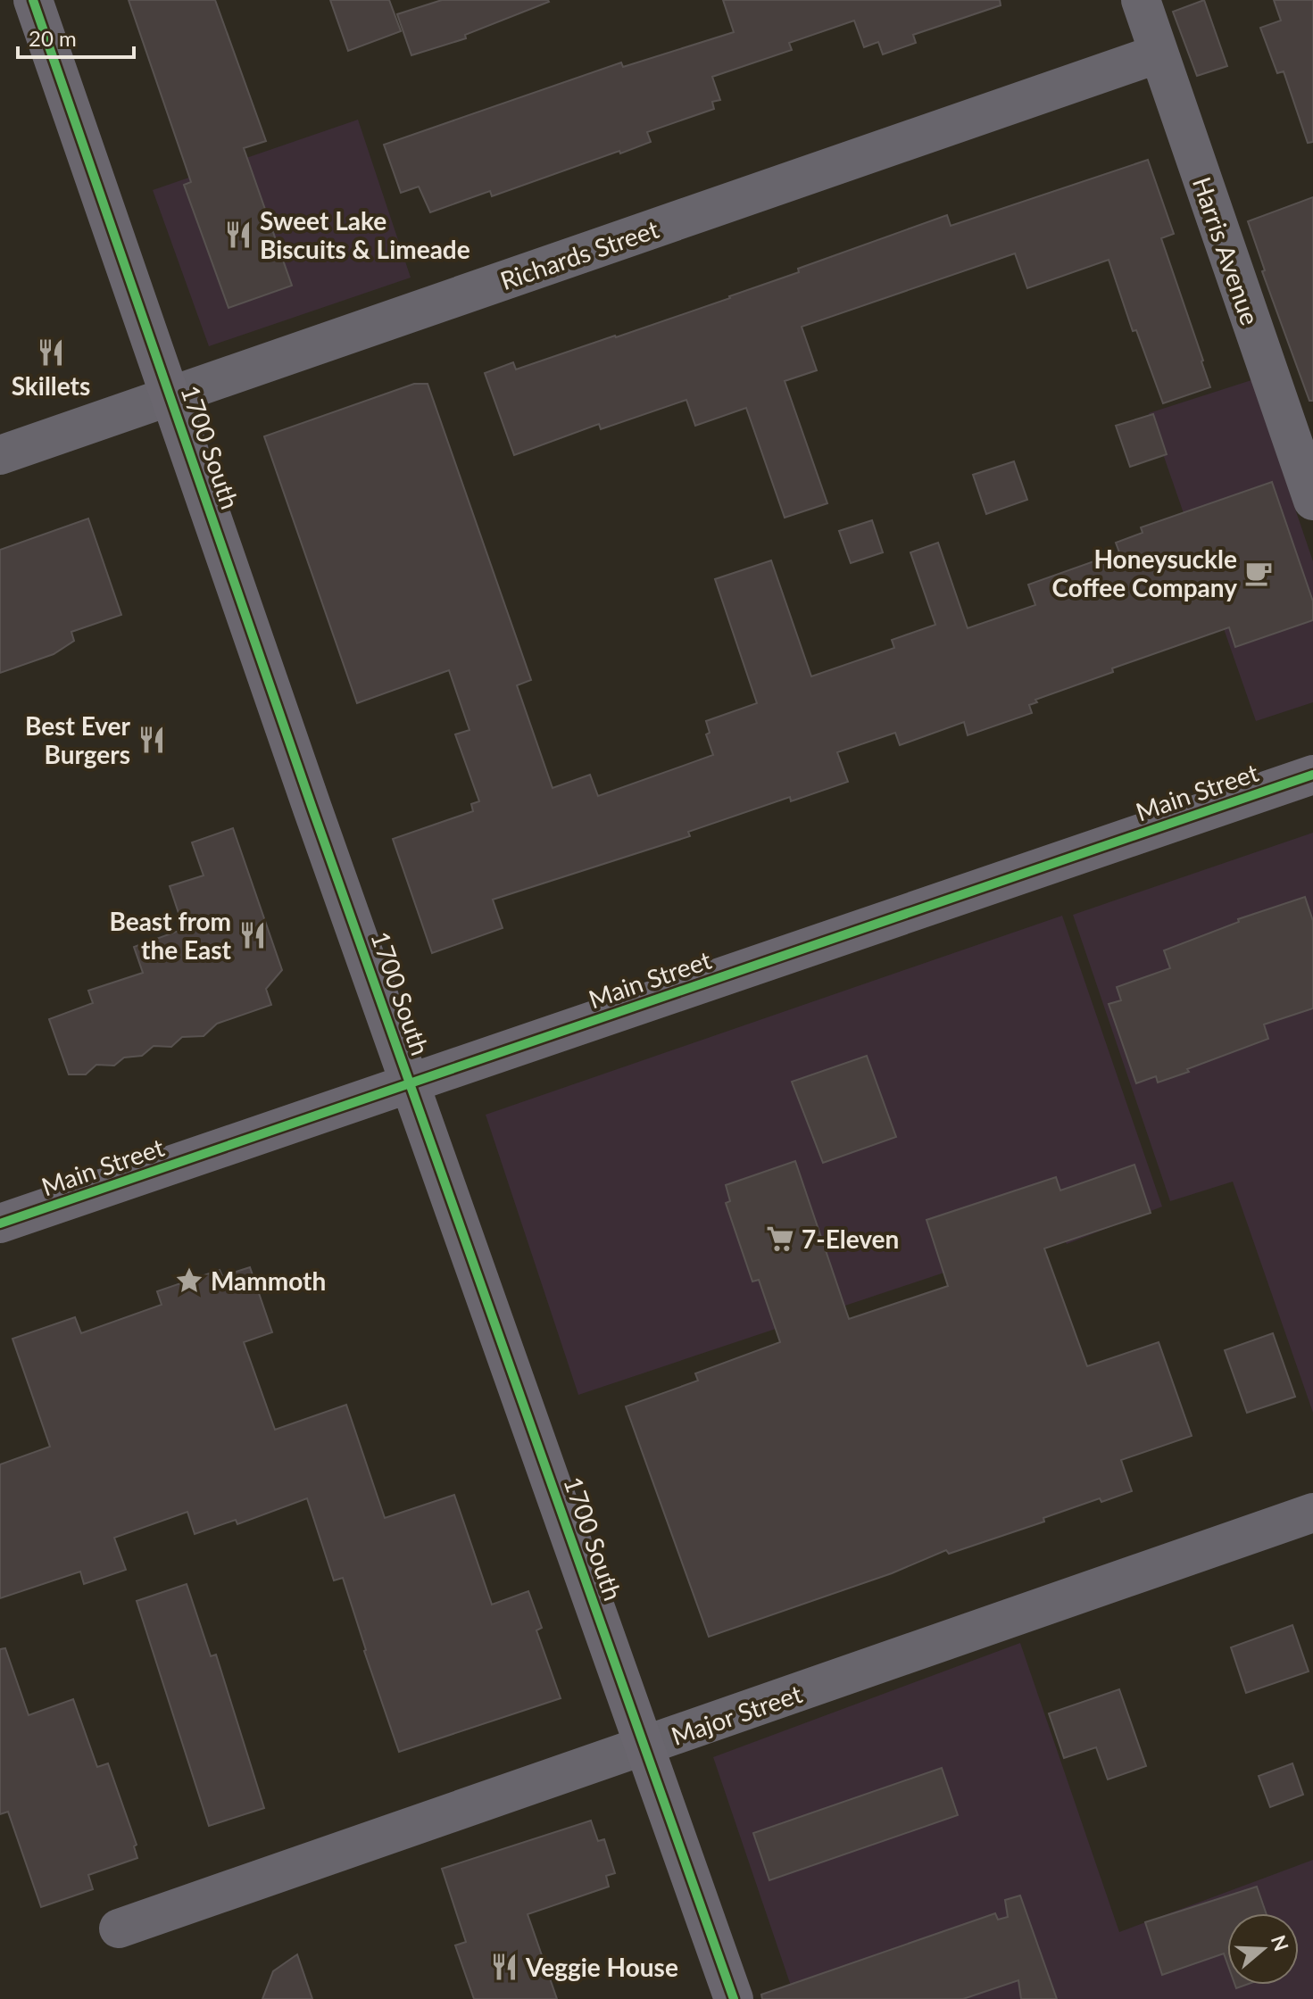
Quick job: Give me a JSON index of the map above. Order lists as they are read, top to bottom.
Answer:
{
  "streets": {
    "street": [
      "Harris Avenue",
      "Richards Street",
      "1700 South",
      "Main Street",
      "Major Street"
    ]
  },
  "crossings": [
    ["Harris Avenue", "Richards Street"],
    ["Richards Street", "1700 South"],
    ["1700 South", "Main Street"],
    ["1700 South", "Major Street"]
  ],
  "places": {
    "restaurant": [
      "Sweet Lake Biscuits & Limeade",
      "Skillets",
      "Best Ever Burgers",
      "Beast from the East",
      "Veggie House"
    ],
    "cafe": ["Honeysuckle Coffee Company"],
    "supermarket": ["7-Eleven"],
    "place": ["Mammoth"]
  },
  "scale_bar": "20 m",
  "north": "right"
}
